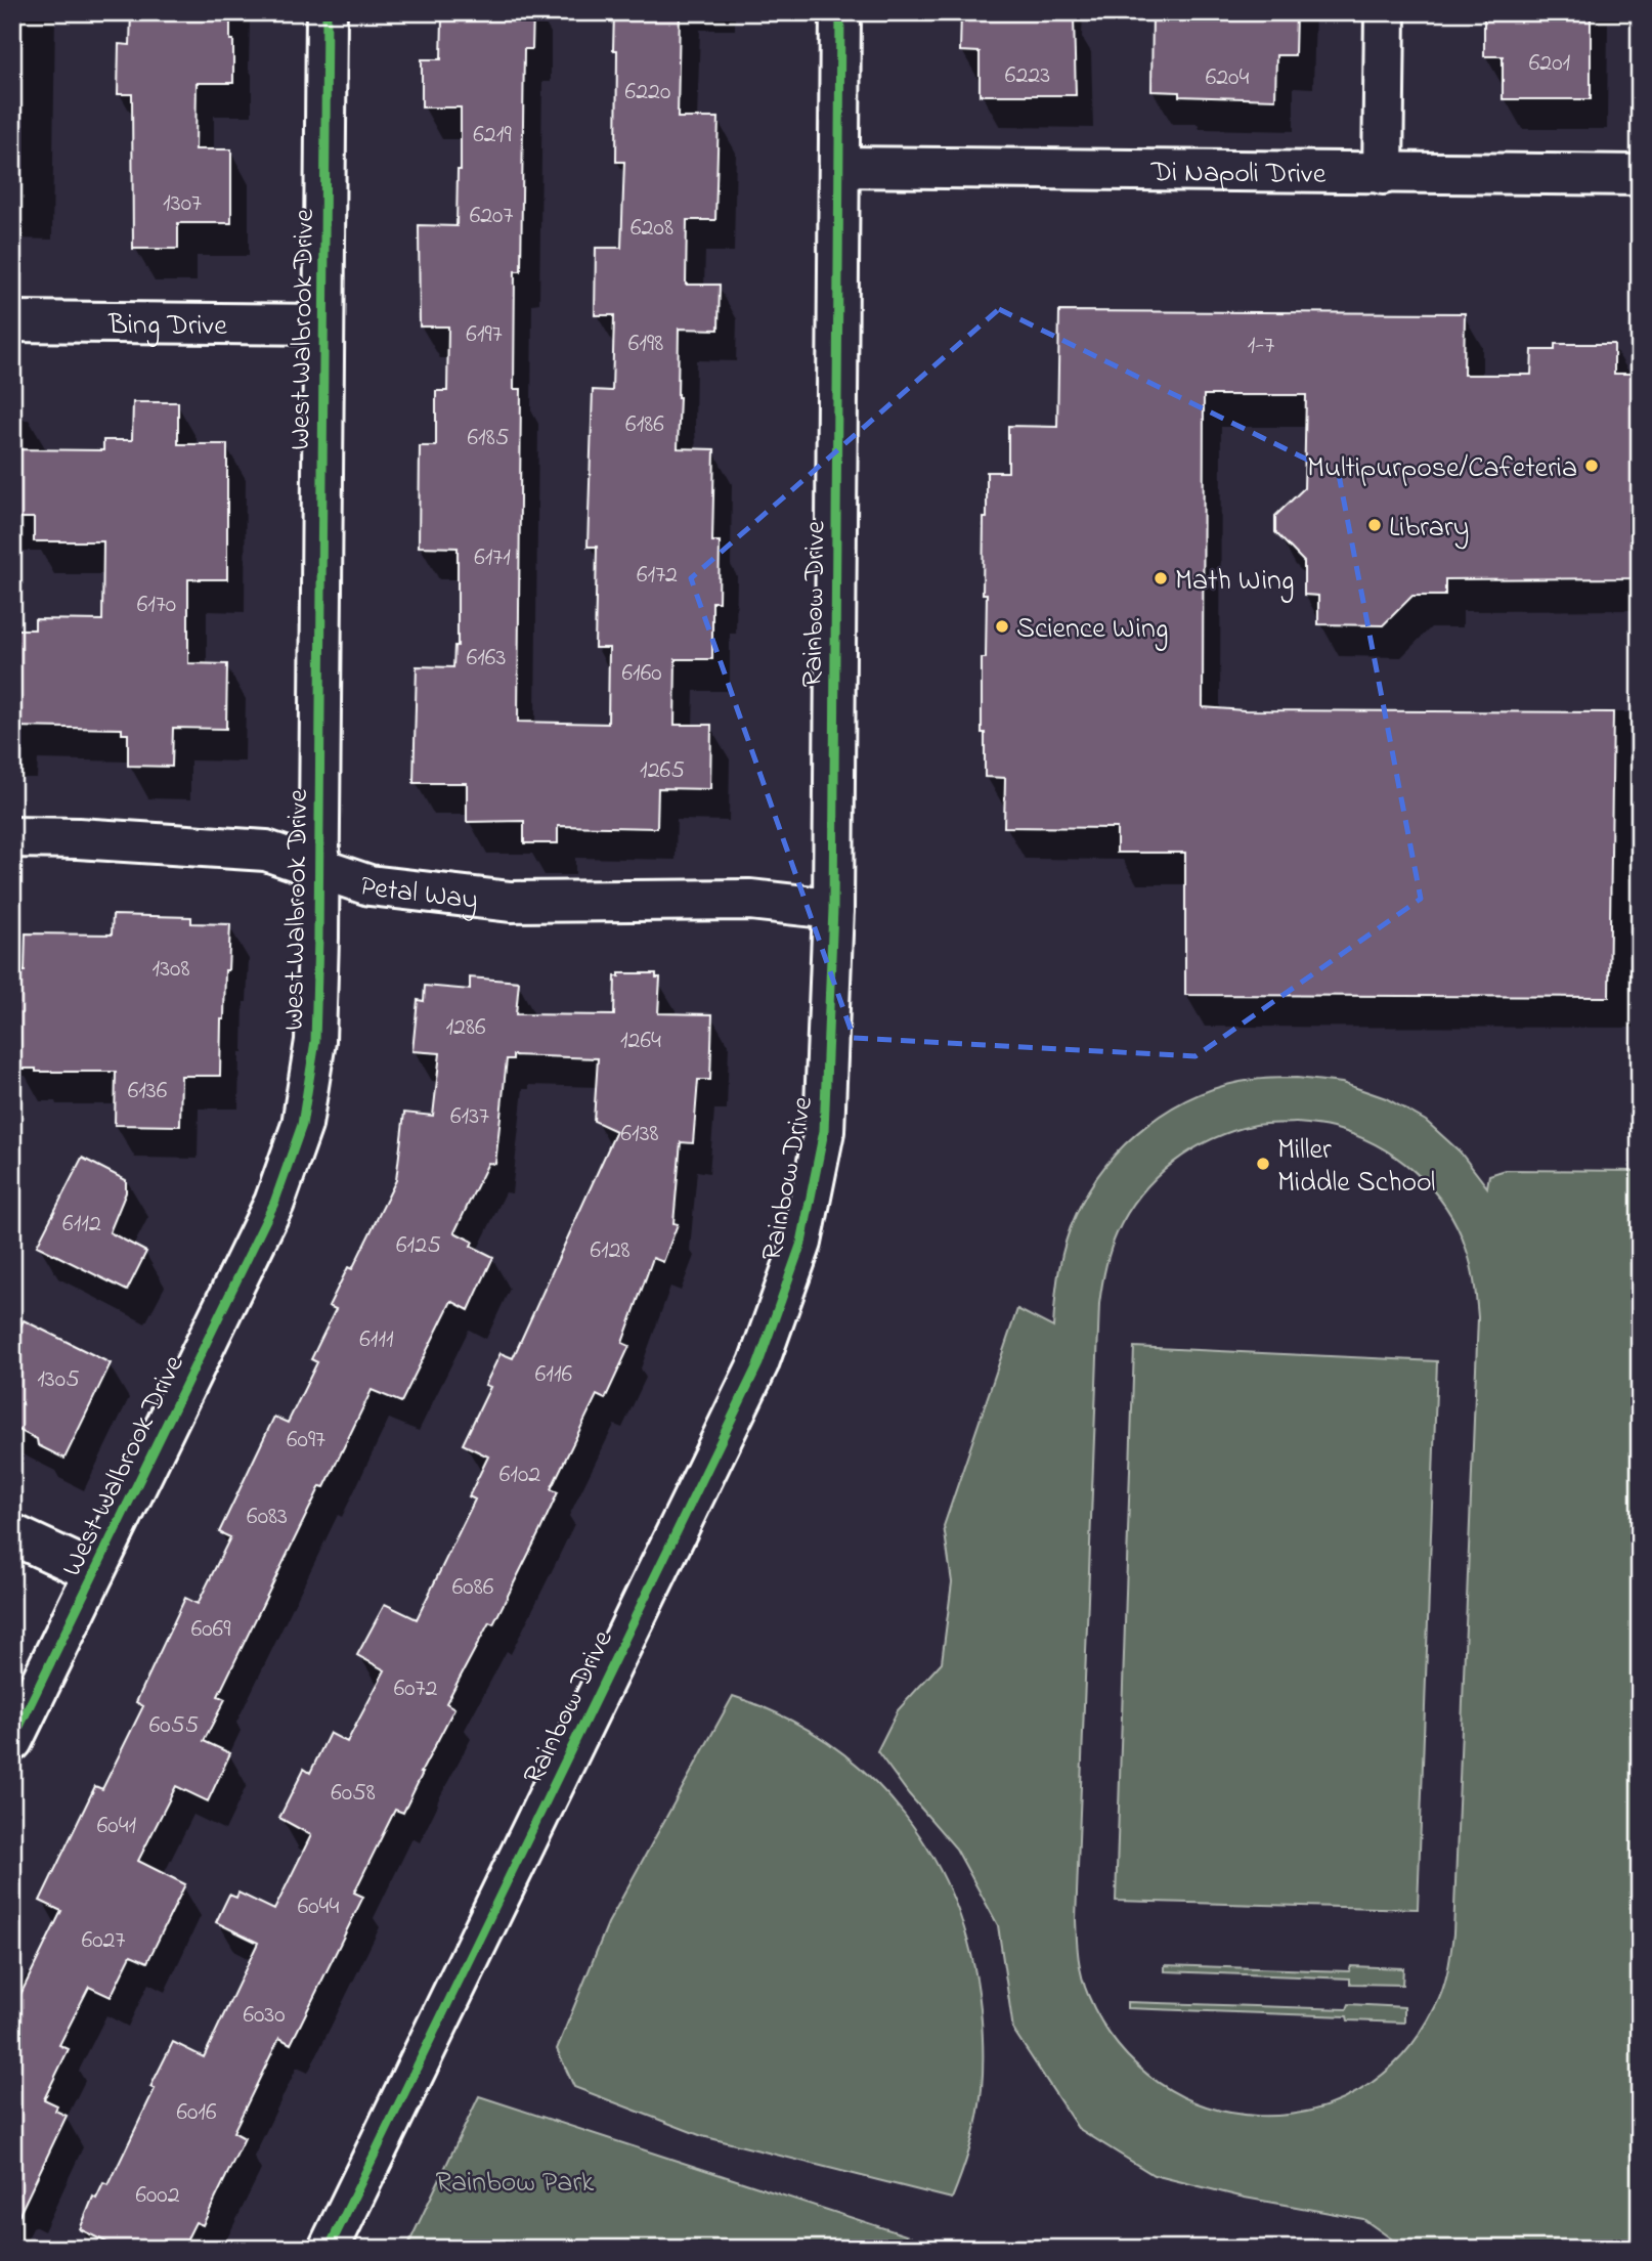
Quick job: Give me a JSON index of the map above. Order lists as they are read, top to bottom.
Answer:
{
  "streets": {
    "street": [
      "Di Napoli Drive",
      "Bing Drive",
      "West Walbrook Drive",
      "Rainbow Drive",
      "Petal Way"
    ]
  },
  "crossings": [
    ["Di Napoli Drive", "Rainbow Drive"],
    ["Bing Drive", "West Walbrook Drive"],
    ["West Walbrook Drive", "Petal Way"],
    ["Rainbow Drive", "Petal Way"]
  ],
  "parks": ["Rainbow Park"],
  "places": [
    "Multipurpose/Cafeteria",
    "Library",
    "Math Wing",
    "Science Wing",
    "Miller Middle School"
  ],
  "house_numbers": [
    "6201",
    "6223",
    "6204",
    "6220",
    "6219",
    "1307",
    "6207",
    "6208",
    "6197",
    "6198",
    "1-7",
    "6186",
    "6185",
    "6171",
    "6172",
    "6170",
    "6163",
    "6160",
    "1265",
    "1308",
    "1286",
    "1264",
    "6136",
    "6137",
    "6138",
    "6112",
    "6125",
    "6128",
    "6111",
    "6116",
    "1305",
    "6097",
    "6102",
    "6083",
    "6086",
    "6069",
    "6072",
    "6055",
    "6058",
    "6041",
    "6044",
    "6027",
    "6030",
    "6016",
    "6002"
  ]
}
